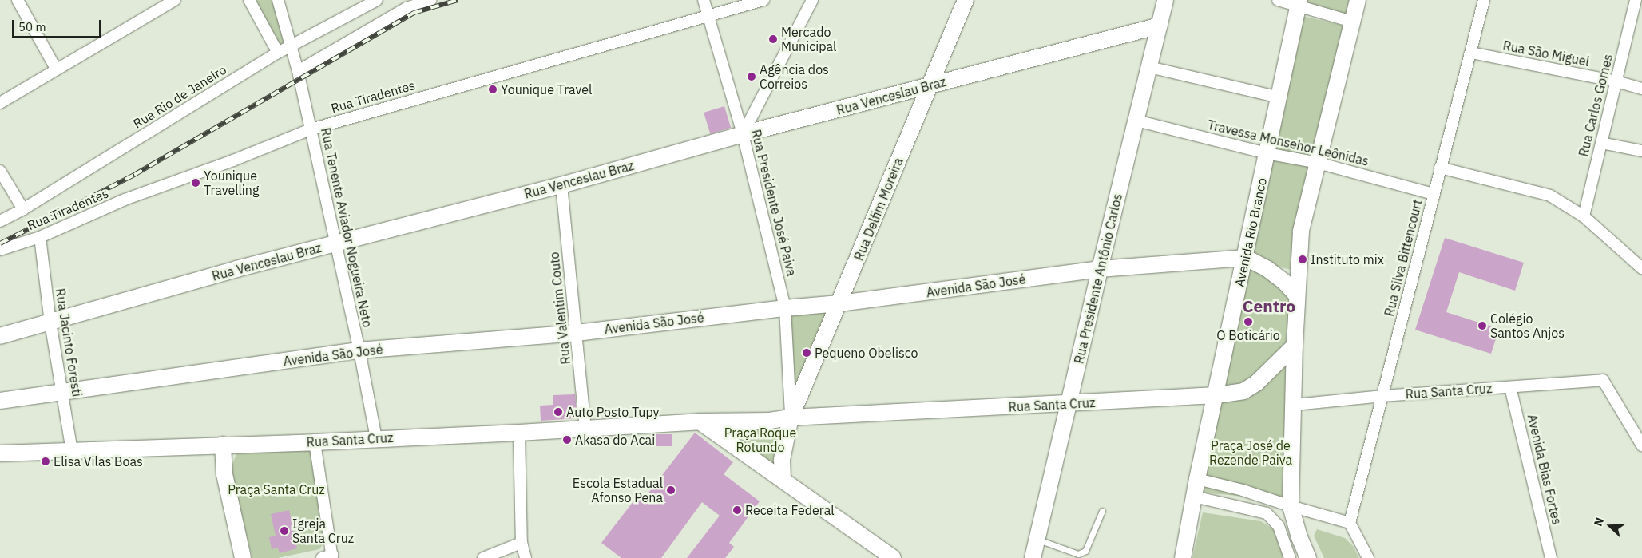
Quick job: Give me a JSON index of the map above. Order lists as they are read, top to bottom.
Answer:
{
  "streets": {
    "main road": [
      "Rua Venceslau Braz",
      "Rua Delfim Moreira",
      "Avenida Rio Branco",
      "Rua Presidente Antônio Carlos",
      "Avenida São José",
      "Rua Santa Cruz"
    ],
    "street": [
      "Rua São Miguel",
      "Rua Rio de Janeiro",
      "Rua Tiradentes",
      "Rua Carlos Gomes",
      "Travessa Monsehor Leônidas",
      "Rua Presidente José Paiva",
      "Rua Tenente Aviador Nogueira Neto",
      "Rua Silva Bittencourt",
      "Rua Valentim Couto",
      "Rua Jacinto Foresti",
      "Avenida Bias Fortes"
    ]
  },
  "crossings": [
    ["Rua São Miguel", "Rua Carlos Gomes"],
    ["Rua São Miguel", "Rua Silva Bittencourt"],
    ["Rua Venceslau Braz", "Rua Presidente José Paiva"],
    ["Rua Venceslau Braz", "Rua Delfim Moreira"],
    ["Rua Venceslau Braz", "Rua Tenente Aviador Nogueira Neto"],
    ["Rua Venceslau Braz", "Rua Presidente Antônio Carlos"],
    ["Rua Venceslau Braz", "Rua Valentim Couto"],
    ["Rua Venceslau Braz", "Rua Jacinto Foresti"],
    ["Rua Rio de Janeiro", "Rua Tenente Aviador Nogueira Neto"],
    ["Rua Tiradentes", "Rua Presidente José Paiva"],
    ["Rua Tiradentes", "Rua Tenente Aviador Nogueira Neto"],
    ["Rua Tiradentes", "Rua Jacinto Foresti"],
    ["Travessa Monsehor Leônidas", "Avenida Rio Branco"],
    ["Travessa Monsehor Leônidas", "Rua Silva Bittencourt"],
    ["Travessa Monsehor Leônidas", "Rua Presidente Antônio Carlos"],
    ["Rua Presidente José Paiva", "Rua Delfim Moreira"],
    ["Rua Presidente José Paiva", "Avenida São José"],
    ["Rua Presidente José Paiva", "Rua Santa Cruz"],
    ["Rua Delfim Moreira", "Avenida São José"],
    ["Rua Delfim Moreira", "Rua Santa Cruz"],
    ["Rua Tenente Aviador Nogueira Neto", "Avenida São José"],
    ["Rua Tenente Aviador Nogueira Neto", "Rua Santa Cruz"],
    ["Avenida Rio Branco", "Avenida São José"],
    ["Avenida Rio Branco", "Rua Santa Cruz"],
    ["Rua Silva Bittencourt", "Rua Santa Cruz"],
    ["Rua Presidente Antônio Carlos", "Avenida São José"],
    ["Rua Presidente Antônio Carlos", "Rua Santa Cruz"],
    ["Avenida São José", "Rua Valentim Couto"],
    ["Avenida São José", "Rua Jacinto Foresti"],
    ["Rua Valentim Couto", "Rua Santa Cruz"],
    ["Rua Jacinto Foresti", "Rua Santa Cruz"],
    ["Rua Santa Cruz", "Avenida Bias Fortes"]
  ],
  "districts": ["Centro"],
  "parks": ["Praça Roque Rotundo", "Praça José de Rezende Paiva", "Praça Santa Cruz"],
  "places": [
    "Mercado Municipal",
    "Agência dos Correios",
    "Younique Travel",
    "Younique Travelling",
    "Instituto mix",
    "O Boticário",
    "Colégio Santos Anjos",
    "Pequeno Obelisco",
    "Auto Posto Tupy",
    "Akasa do Acai",
    "Elisa Vilas Boas",
    "Escola Estadual Afonso Pena",
    "Receita Federal",
    "Igreja Santa Cruz"
  ],
  "scale_bar": "50 m",
  "north": "left"
}
